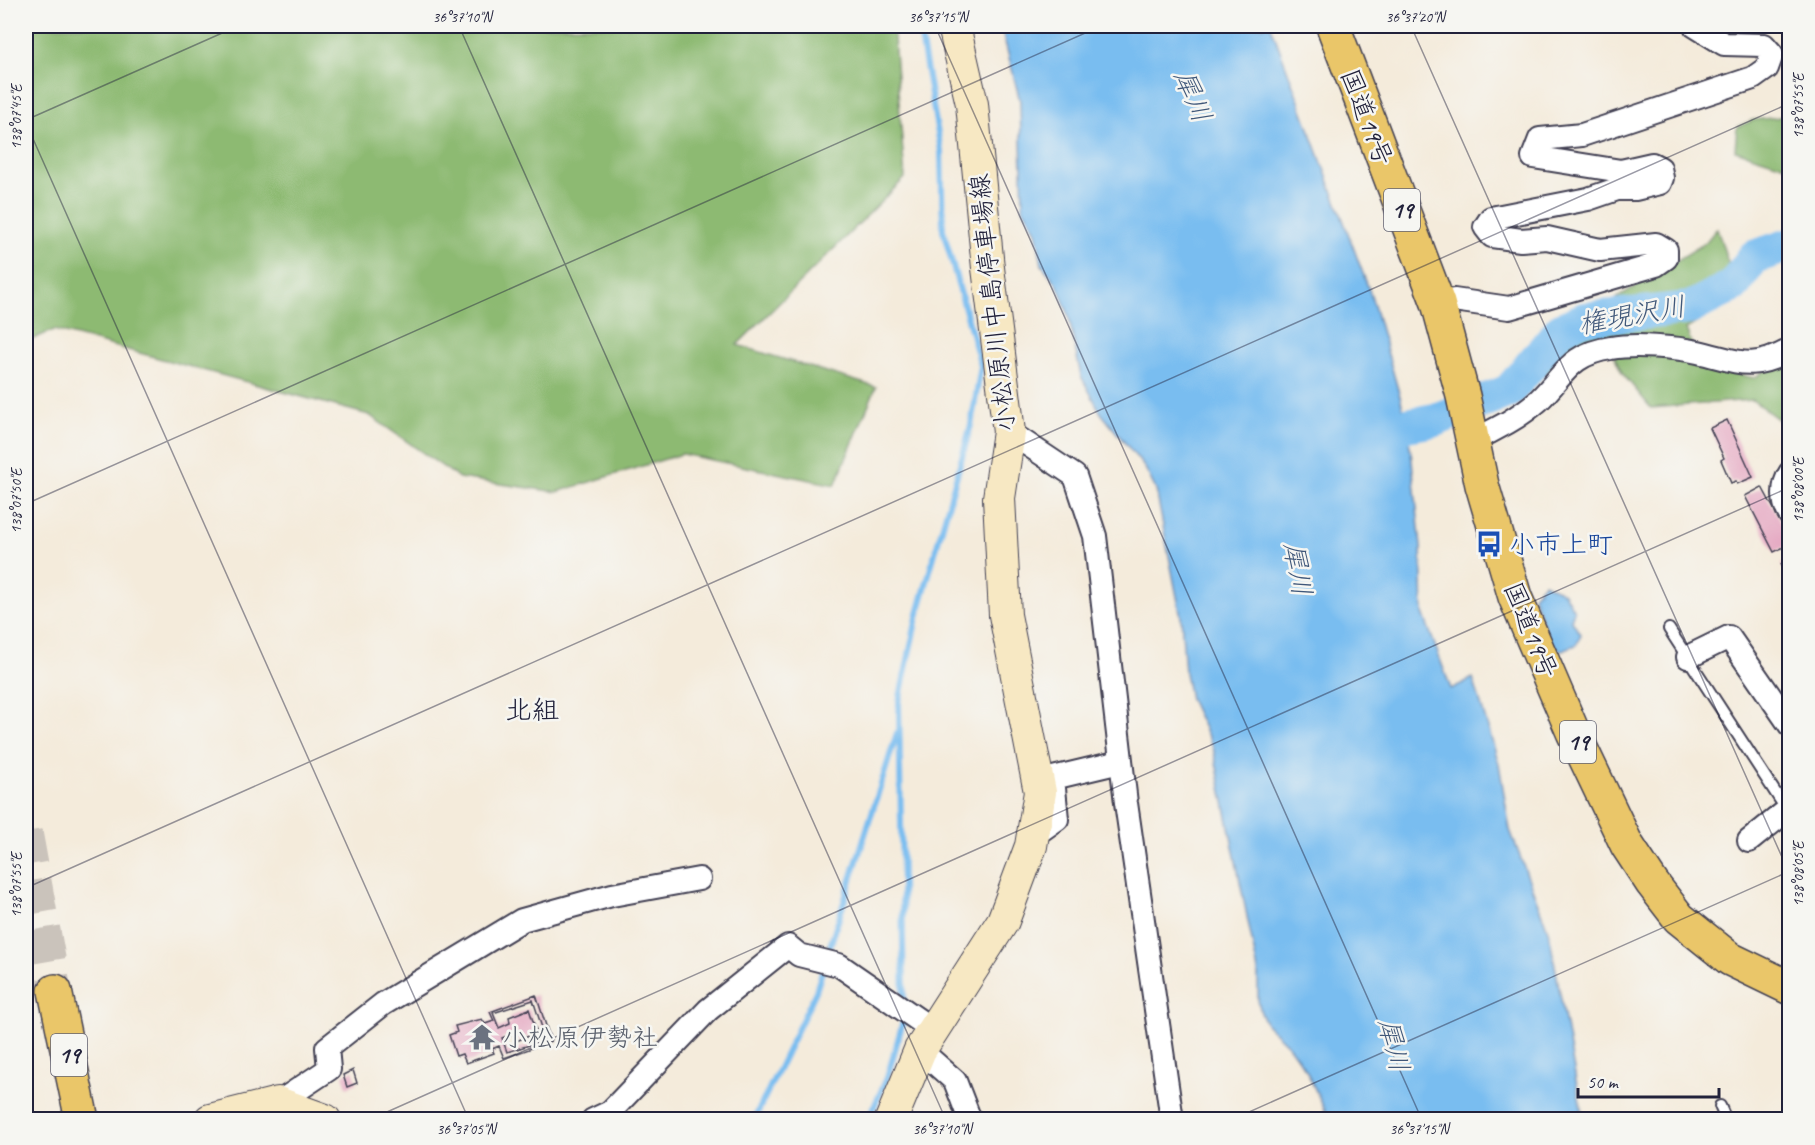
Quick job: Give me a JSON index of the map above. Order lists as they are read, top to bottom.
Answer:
{
  "streets": {
    "highway": ["国道19号", "19"],
    "main road": ["小松原川中島停車場線"]
  },
  "districts": ["北組"],
  "water": ["犀川", "権現沢川"],
  "places": {
    "bus stop": ["小市上町"],
    "temple": ["小松原伊勢社"]
  },
  "scale_bar": "50 m",
  "coordinates": [
    "36°37'10\"N",
    "36°37'15\"N",
    "36°37'20\"N",
    "138°07'55\"E",
    "138°07'45\"E",
    "138°08'00\"E",
    "138°07'50\"E",
    "138°08'05\"E",
    "36°37'05\"N"
  ]
}
